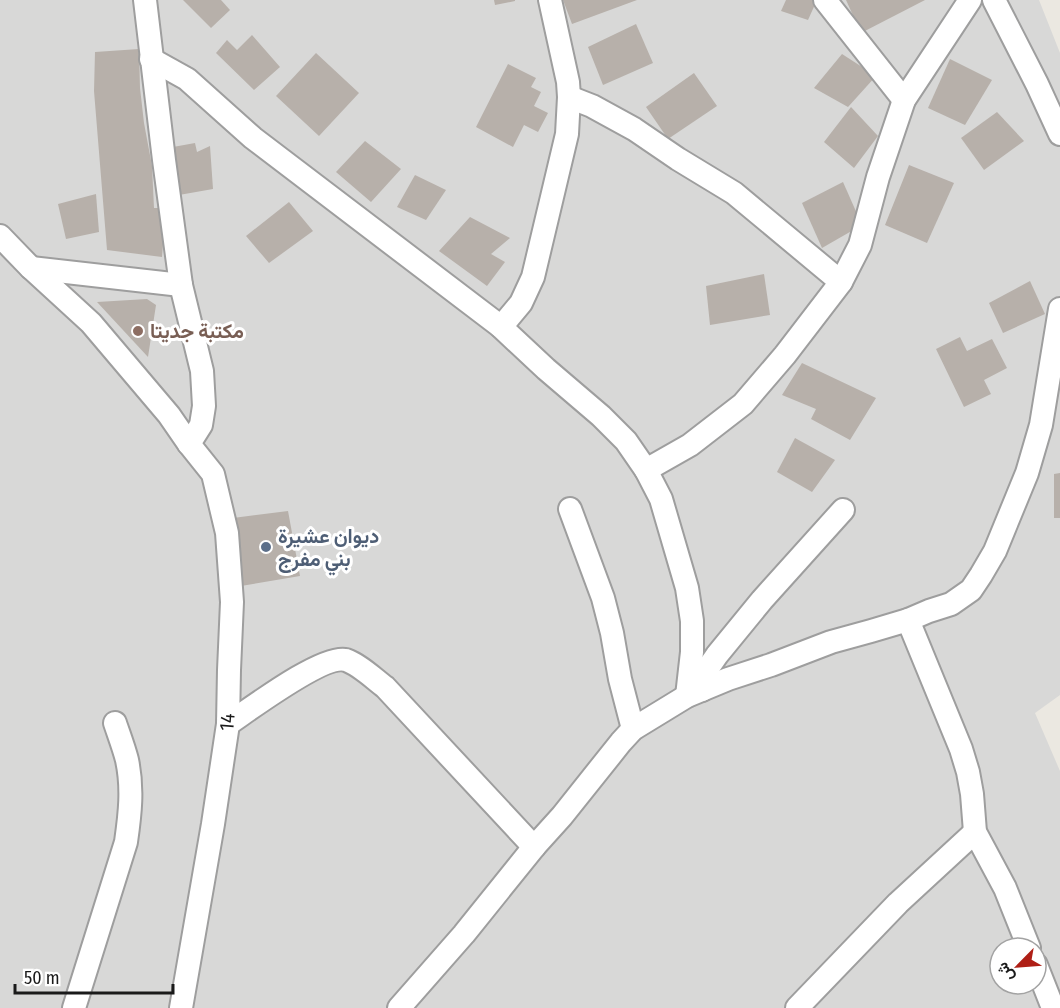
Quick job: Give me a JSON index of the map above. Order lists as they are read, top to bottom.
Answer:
{
  "streets": {
    "street": ["14"]
  },
  "places": ["مكتبة جديتا", "ديوان عشيرة بني مفرج"],
  "scale_bar": "50 m",
  "north": "bottom left"
}
